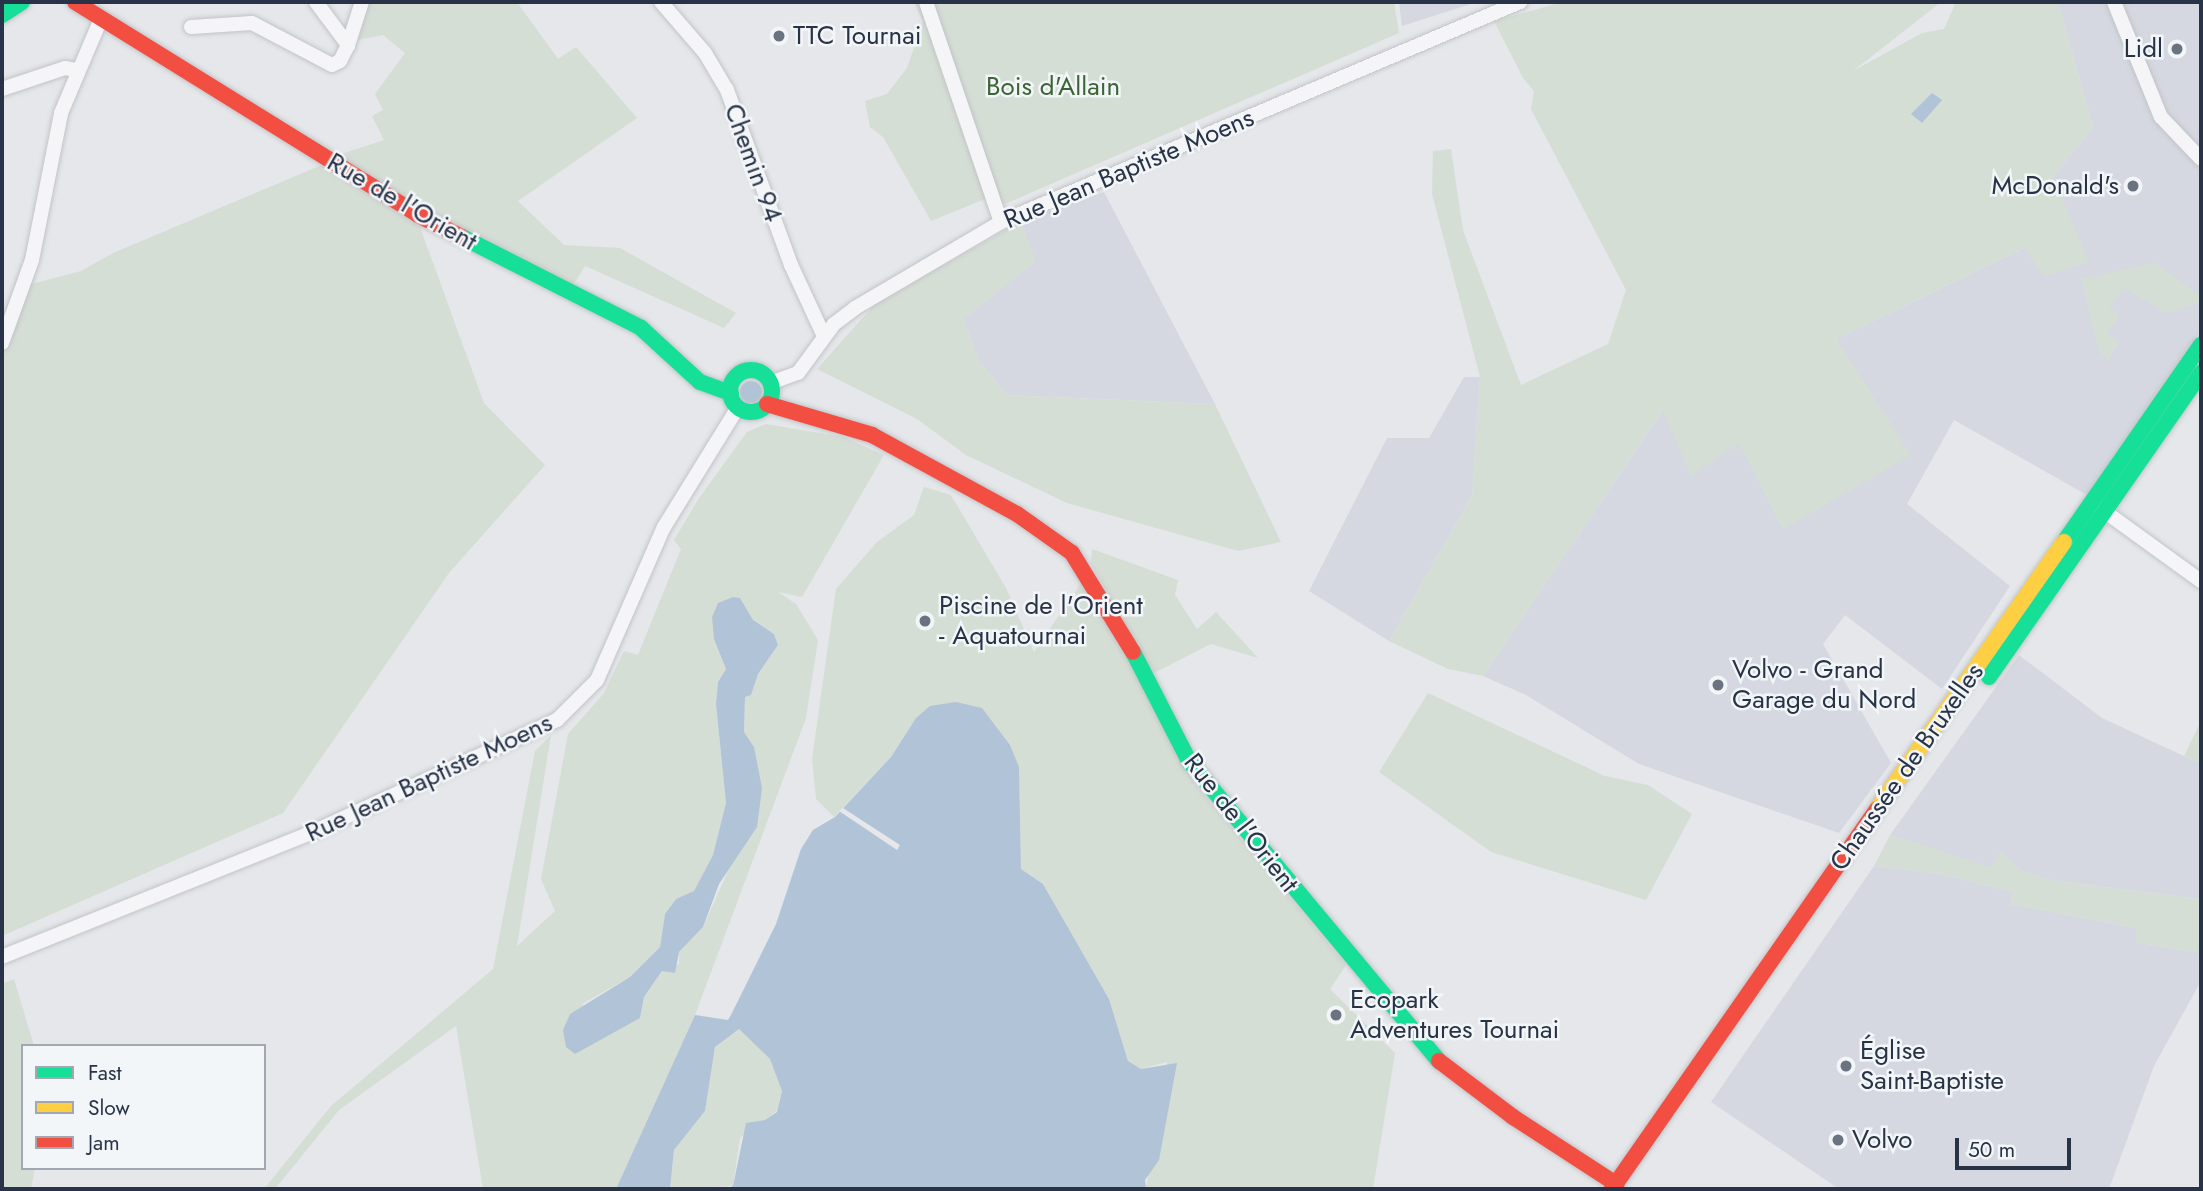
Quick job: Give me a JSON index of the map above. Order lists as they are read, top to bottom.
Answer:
{
  "streets": {
    "street": [
      "Chemin 94",
      "Rue Jean Baptiste Moens",
      "Rue de l'Orient",
      "Chaussée de Bruxelles"
    ]
  },
  "crossings": [
    ["Chemin 94", "Rue Jean Baptiste Moens"],
    ["Rue Jean Baptiste Moens", "Rue de l'Orient"],
    ["Rue de l'Orient", "Chaussée de Bruxelles"]
  ],
  "parks": ["Bois d'Allain"],
  "places": [
    "TTC Tournai",
    "Lidl",
    "McDonald's",
    "Piscine de l'Orient - Aquatournai",
    "Volvo - Grand Garage du Nord",
    "Ecopark Adventures Tournai",
    "Église Saint-Baptiste",
    "Volvo"
  ],
  "legend": ["Fast", "Slow", "Jam"],
  "scale_bar": "50 m"
}
